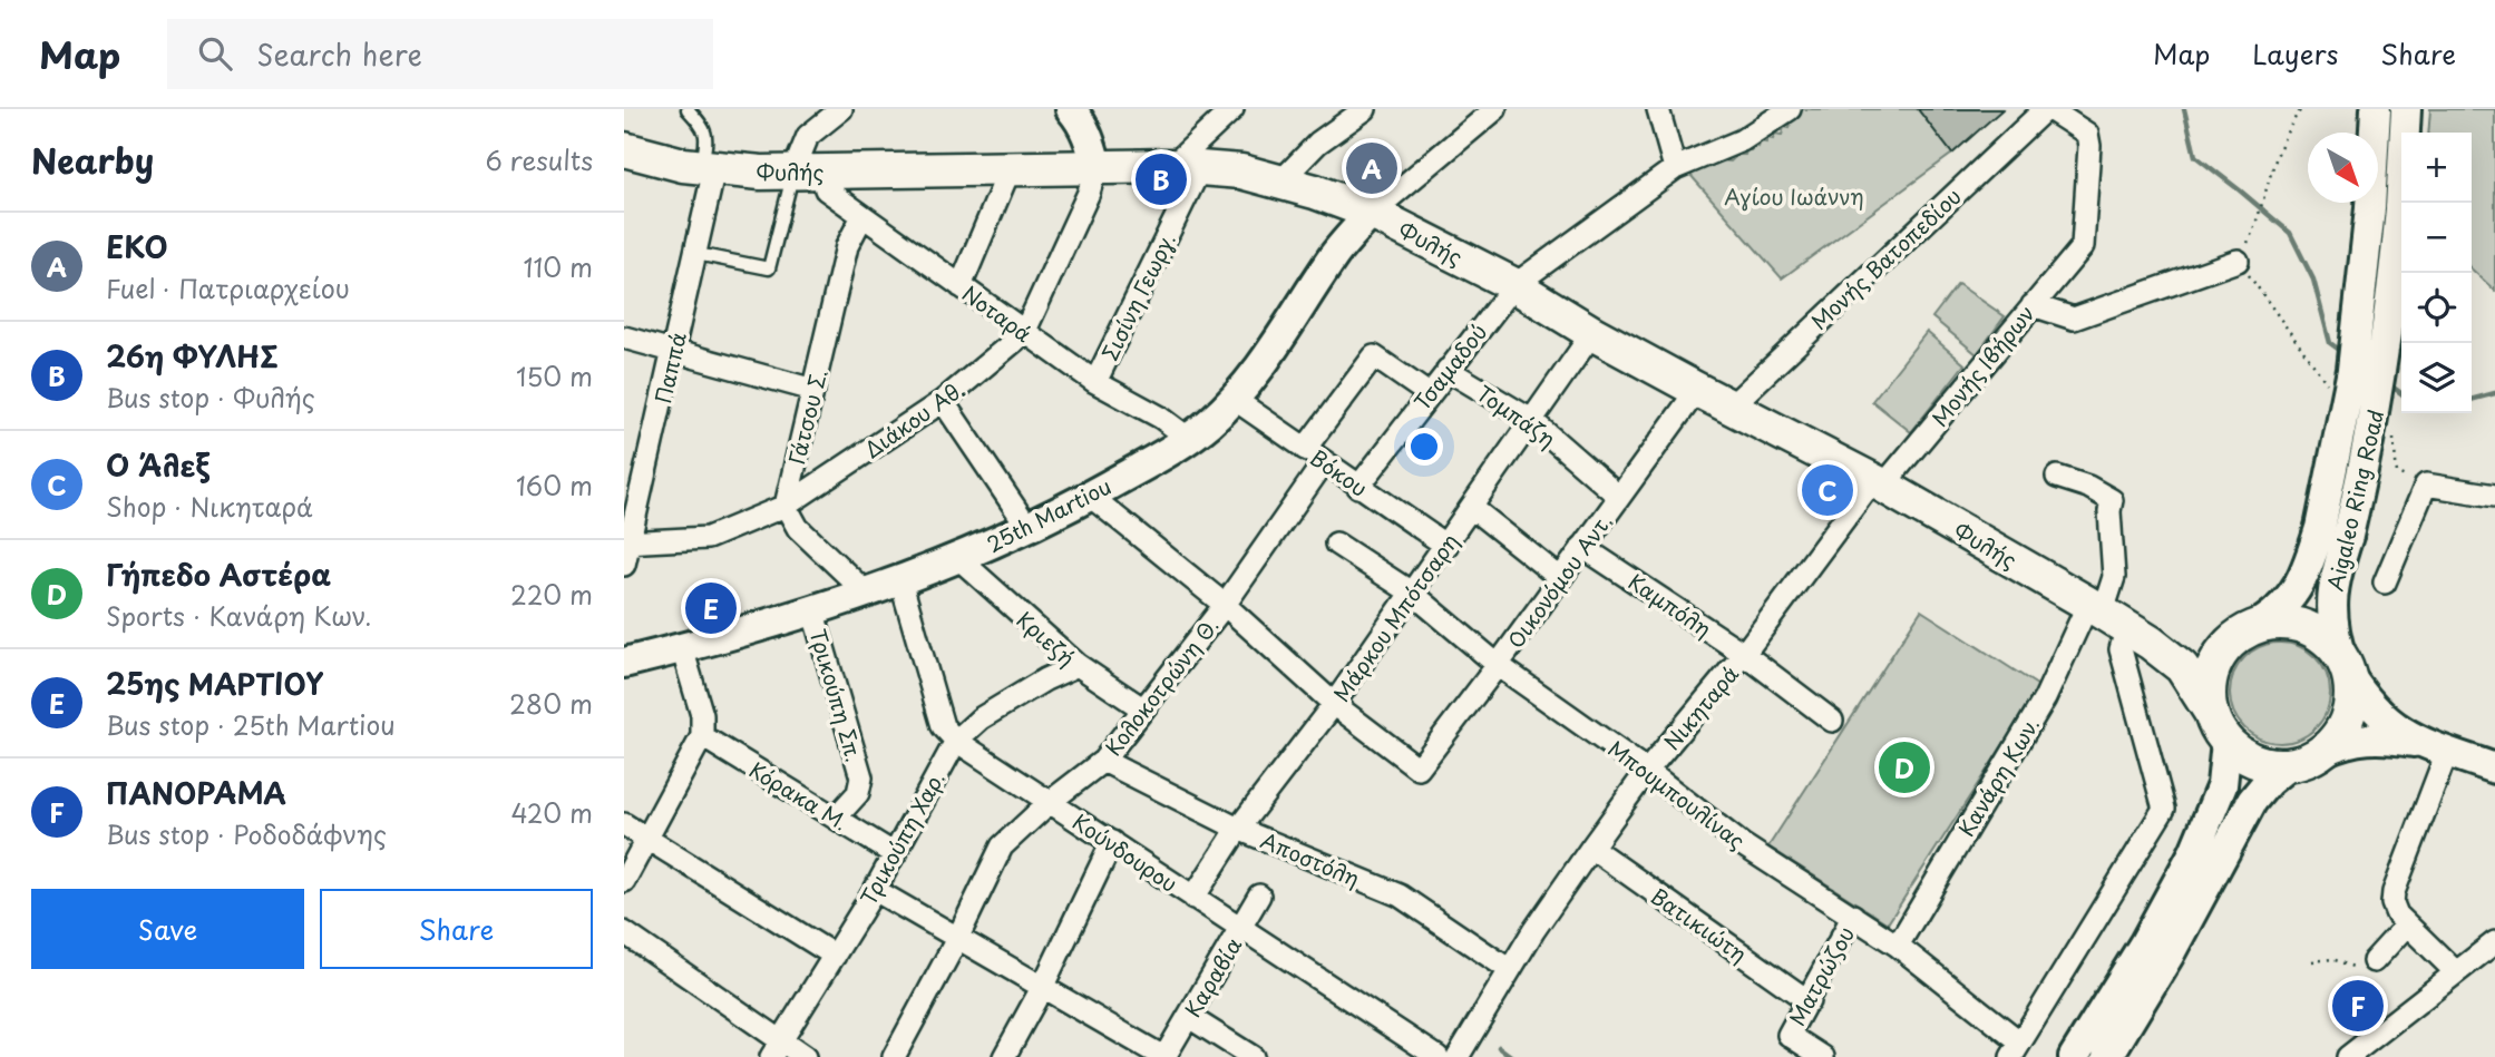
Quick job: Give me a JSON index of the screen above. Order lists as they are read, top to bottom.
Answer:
{
  "streets": {
    "main road": ["Φυλής", "Aigaleo Ring Road", "25th Martiou"],
    "street": [
      "Μονής Βατοπεδίου",
      "Σισίνη Γεωργ.",
      "Νοταρά",
      "Μονής Ιβήρων",
      "Τσαμαδού",
      "Παππά",
      "Τομπάζη",
      "Γάτσου Σ.",
      "Διάκου Αθ.",
      "Βόκου",
      "Οικονόμου Αντ.",
      "Καμπόλη",
      "Μάρκου Μπότσαρη",
      "Κριεζή",
      "Κολοκοτρώνη Θ.",
      "Τρικούπη Σπ.",
      "Νικηταρά",
      "Κανάρη Κων.",
      "Μπουμπουλίνας",
      "Κόρακα Μ.",
      "Τρικούπη Χαρ.",
      "Κούνδουρου",
      "Αποστόλη",
      "Βατικιώτη",
      "Ματρώζου",
      "Καραβία"
    ]
  },
  "crossings": [
    ["Φυλής", "Μονής Βατοπεδίου"],
    ["Φυλής", "Σισίνη Γεωργ."],
    ["Φυλής", "Νοταρά"],
    ["Φυλής", "Μονής Ιβήρων"],
    ["Φυλής", "Τσαμαδού"],
    ["Φυλής", "Παππά"],
    ["Φυλής", "Διάκου Αθ."],
    ["Φυλής", "Aigaleo Ring Road"],
    ["Φυλής", "25th Martiou"],
    ["Φυλής", "Οικονόμου Αντ."],
    ["Φυλής", "Μάρκου Μπότσαρη"],
    ["Φυλής", "Νικηταρά"],
    ["Φυλής", "Κανάρη Κων."],
    ["Μονής Βατοπεδίου", "Μονής Ιβήρων"],
    ["Σισίνη Γεωργ.", "Νοταρά"],
    ["Νοταρά", "Γάτσου Σ."],
    ["Νοταρά", "Διάκου Αθ."],
    ["Νοταρά", "25th Martiou"],
    ["Μονής Ιβήρων", "Νικηταρά"],
    ["Τσαμαδού", "Τομπάζη"],
    ["Τσαμαδού", "Βόκου"],
    ["Παππά", "Διάκου Αθ."],
    ["Τομπάζη", "Οικονόμου Αντ."],
    ["Τομπάζη", "Μάρκου Μπότσαρη"],
    ["Γάτσου Σ.", "Διάκου Αθ."],
    ["Βόκου", "25th Martiou"],
    ["Βόκου", "Μάρκου Μπότσαρη"],
    ["Βόκου", "Κολοκοτρώνη Θ."],
    ["25th Martiou", "Κριεζή"],
    ["25th Martiou", "Τρικούπη Σπ."],
    ["25th Martiou", "Κούνδουρου"],
    ["Οικονόμου Αντ.", "Καμπόλη"],
    ["Οικονόμου Αντ.", "Μάρκου Μπότσαρη"],
    ["Οικονόμου Αντ.", "Μπουμπουλίνας"],
    ["Καμπόλη", "Νικηταρά"],
    ["Μάρκου Μπότσαρη", "Μπουμπουλίνας"],
    ["Μάρκου Μπότσαρη", "Κούνδουρου"],
    ["Μάρκου Μπότσαρη", "Αποστόλη"],
    ["Κριεζή", "Κολοκοτρώνη Θ."],
    ["Κριεζή", "Τρικούπη Χαρ."],
    ["Κολοκοτρώνη Θ.", "Κούνδουρου"],
    ["Κολοκοτρώνη Θ.", "Αποστόλη"],
    ["Τρικούπη Σπ.", "Κόρακα Μ."],
    ["Νικηταρά", "Μπουμπουλίνας"],
    ["Νικηταρά", "Αποστόλη"],
    ["Νικηταρά", "Βατικιώτη"],
    ["Κανάρη Κων.", "Μπουμπουλίνας"],
    ["Μπουμπουλίνας", "Ματρώζου"],
    ["Κόρακα Μ.", "Τρικούπη Χαρ."],
    ["Τρικούπη Χαρ.", "Κούνδουρου"],
    ["Κούνδουρου", "Καραβία"],
    ["Βατικιώτη", "Ματρώζου"]
  ],
  "parks": ["Αγίου Ιωάννη"],
  "north": "bottom right",
  "page": {
    "header": "Map",
    "search": "Search here",
    "nav": ["Map", "Layers", "Share"],
    "heading": ["Nearby", "6 results"],
    "map_buttons": ["+", "−"],
    "pins": [
      "A",
      "B",
      "C",
      "E",
      "D",
      "F"
    ],
    "list": [
      {
        "mark": "A",
        "name": "EKO",
        "note": "Fuel · Πατριαρχείου",
        "value": "110 m"
      },
      {
        "mark": "B",
        "name": "26η ΦΥΛΗΣ",
        "note": "Bus stop · Φυλής",
        "value": "150 m"
      },
      {
        "mark": "C",
        "name": "Ο Άλεξ",
        "note": "Shop · Νικηταρά",
        "value": "160 m"
      },
      {
        "mark": "D",
        "name": "Γήπεδο Αστέρα",
        "note": "Sports · Κανάρη Κων.",
        "value": "220 m"
      },
      {
        "mark": "E",
        "name": "25ης ΜΑΡΤΙΟΥ",
        "note": "Bus stop · 25th Martiou",
        "value": "280 m"
      },
      {
        "mark": "F",
        "name": "ΠΑΝΟΡΑΜΑ",
        "note": "Bus stop · Ροδοδάφνης",
        "value": "420 m"
      }
    ],
    "buttons": ["Save", "Share"]
  }
}
